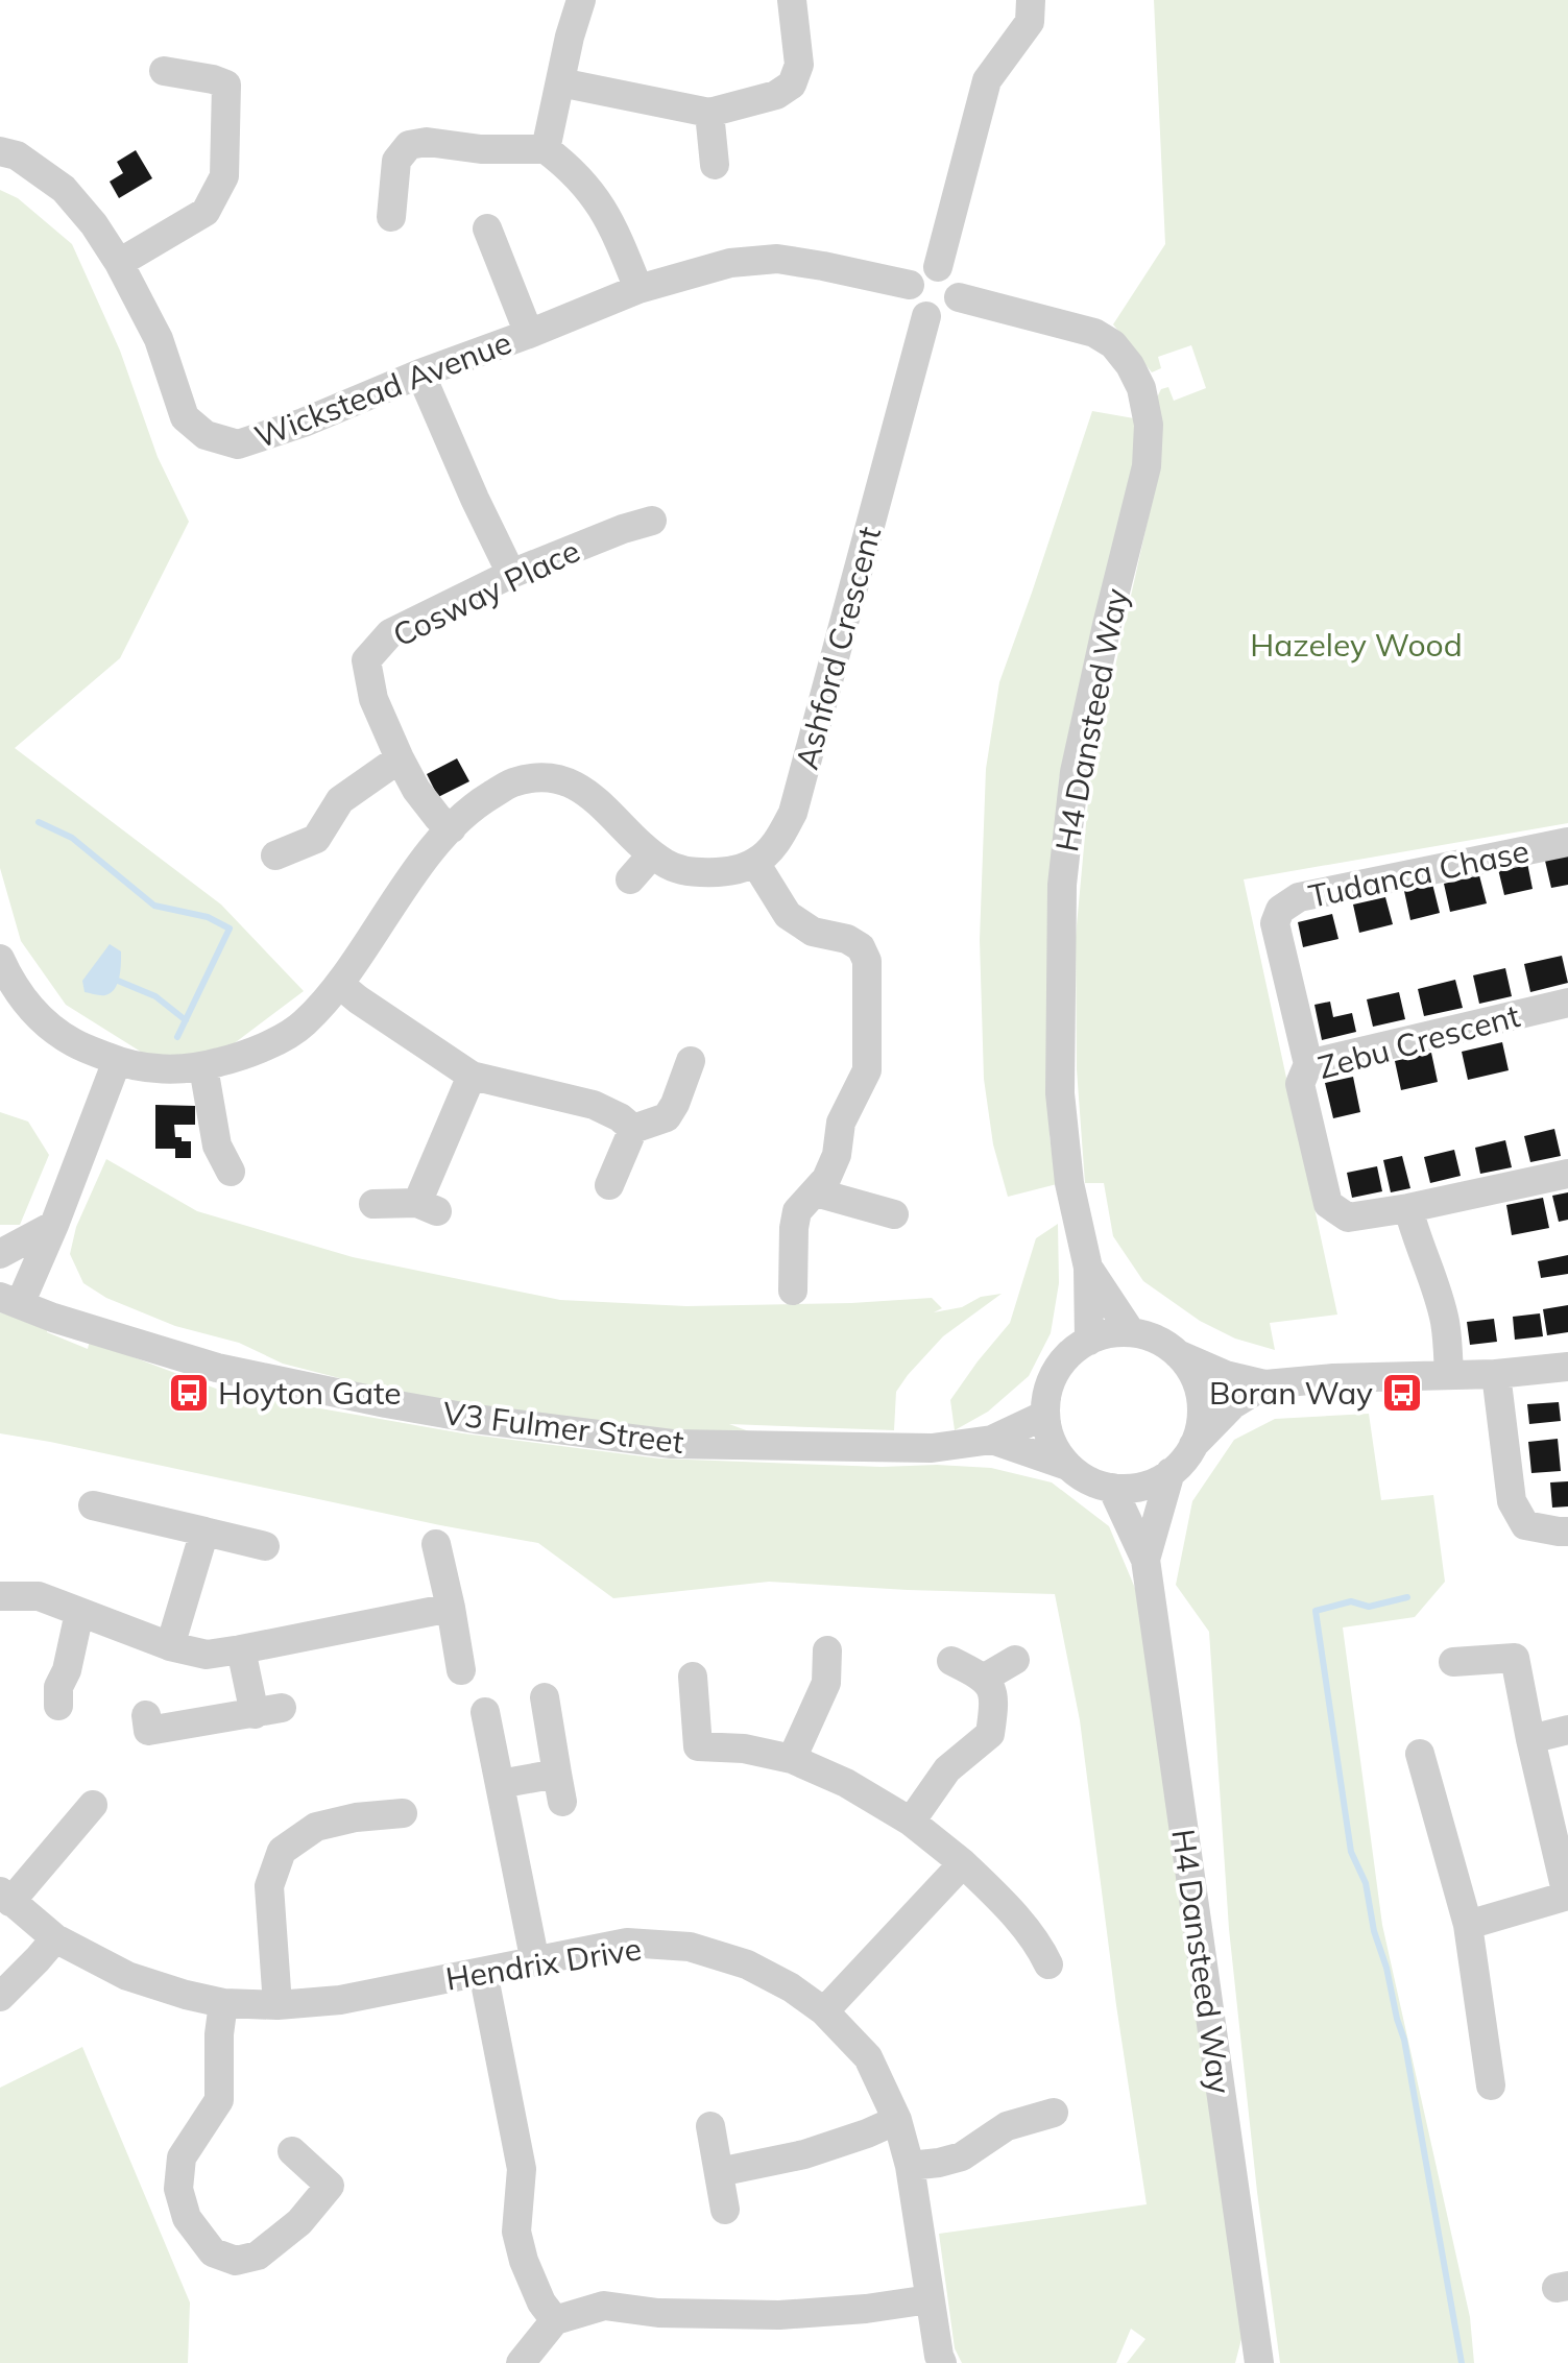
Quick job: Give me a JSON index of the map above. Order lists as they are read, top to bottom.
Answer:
{
  "streets": {
    "street": [
      "Wickstead Avenue",
      "Cosway Place",
      "Ashford Crescent",
      "H4 Dansteed Way",
      "Tudanca Chase",
      "Zebu Crescent",
      "V3 Fulmer Street",
      "Hendrix Drive"
    ]
  },
  "crossings": [
    ["Wickstead Avenue", "Ashford Crescent"],
    ["Wickstead Avenue", "H4 Dansteed Way"],
    ["Ashford Crescent", "H4 Dansteed Way"],
    ["H4 Dansteed Way", "V3 Fulmer Street"],
    ["Tudanca Chase", "Zebu Crescent"]
  ],
  "parks": ["Hazeley Wood"],
  "places": {
    "bus stop": ["Hoyton Gate", "Boran Way"]
  }
}
